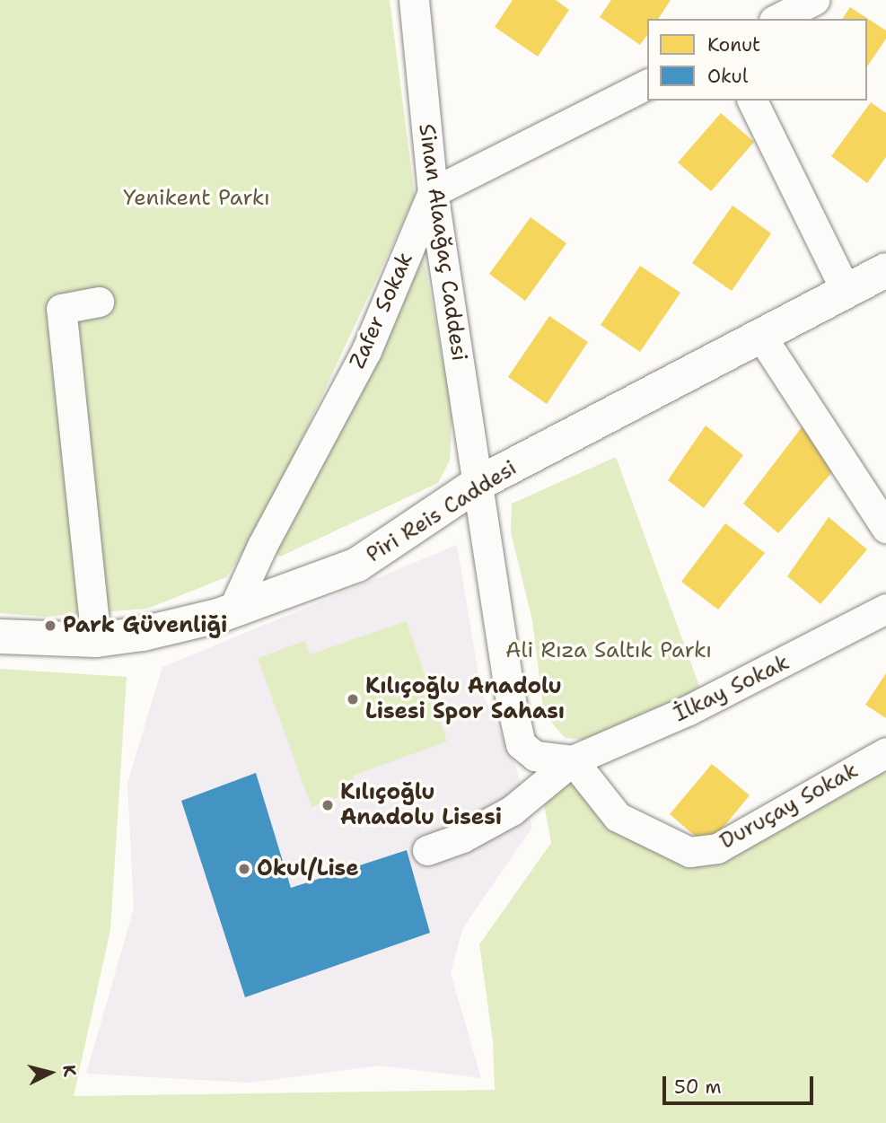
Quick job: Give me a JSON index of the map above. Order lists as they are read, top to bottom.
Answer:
{
  "streets": {
    "main road": ["Piri Reis Caddesi"],
    "street": [
      "Sinan Alaağaç Caddesi",
      "Zafer Sokak",
      "İlkay Sokak",
      "Duruçay Sokak"
    ]
  },
  "crossings": [
    ["Sinan Alaağaç Caddesi", "Zafer Sokak"],
    ["Sinan Alaağaç Caddesi", "Piri Reis Caddesi"],
    ["Zafer Sokak", "Piri Reis Caddesi"],
    ["İlkay Sokak", "Duruçay Sokak"]
  ],
  "parks": ["Yenikent Parkı", "Ali Rıza Saltık Parkı"],
  "places": [
    "Park Güvenliği",
    "Kılıçoğlu Anadolu Lisesi Spor Sahası",
    "Kılıçoğlu Anadolu Lisesi",
    "Okul/Lise"
  ],
  "legend": ["Konut", "Okul"],
  "scale_bar": "50 m",
  "north": "right"
}
